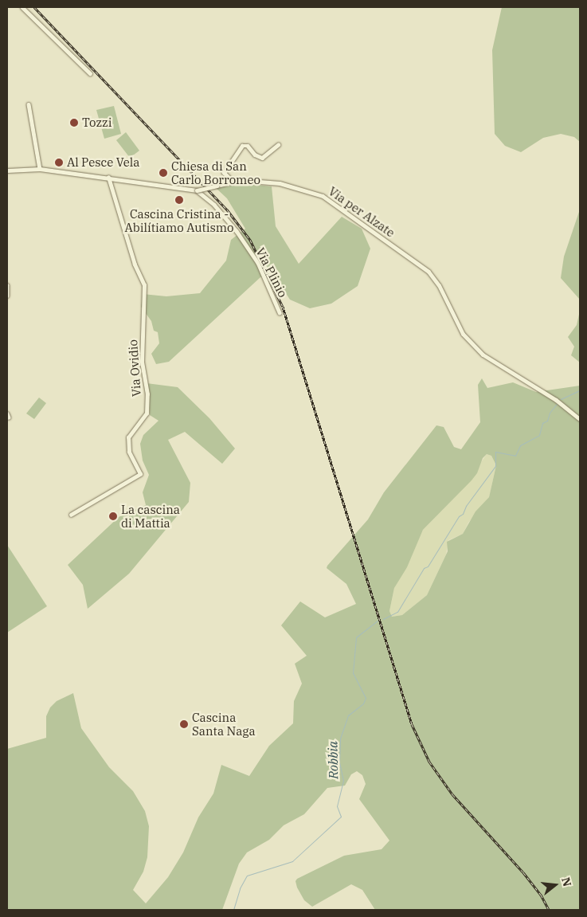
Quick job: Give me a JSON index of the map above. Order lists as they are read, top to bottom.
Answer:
{
  "streets": {
    "street": ["Via per Alzate", "Via Plinio", "Via Ovidio"]
  },
  "crossings": [
    ["Via per Alzate", "Via Plinio"],
    ["Via per Alzate", "Via Ovidio"]
  ],
  "water": ["Robbia"],
  "places": [
    "Tozzi",
    "Al Pesce Vela",
    "Chiesa di San Carlo Borromeo",
    "Cascina Cristina - Abilítiamo Autismo",
    "La cascina di Mattia",
    "Cascina Santa Naga"
  ],
  "north": "right"
}
